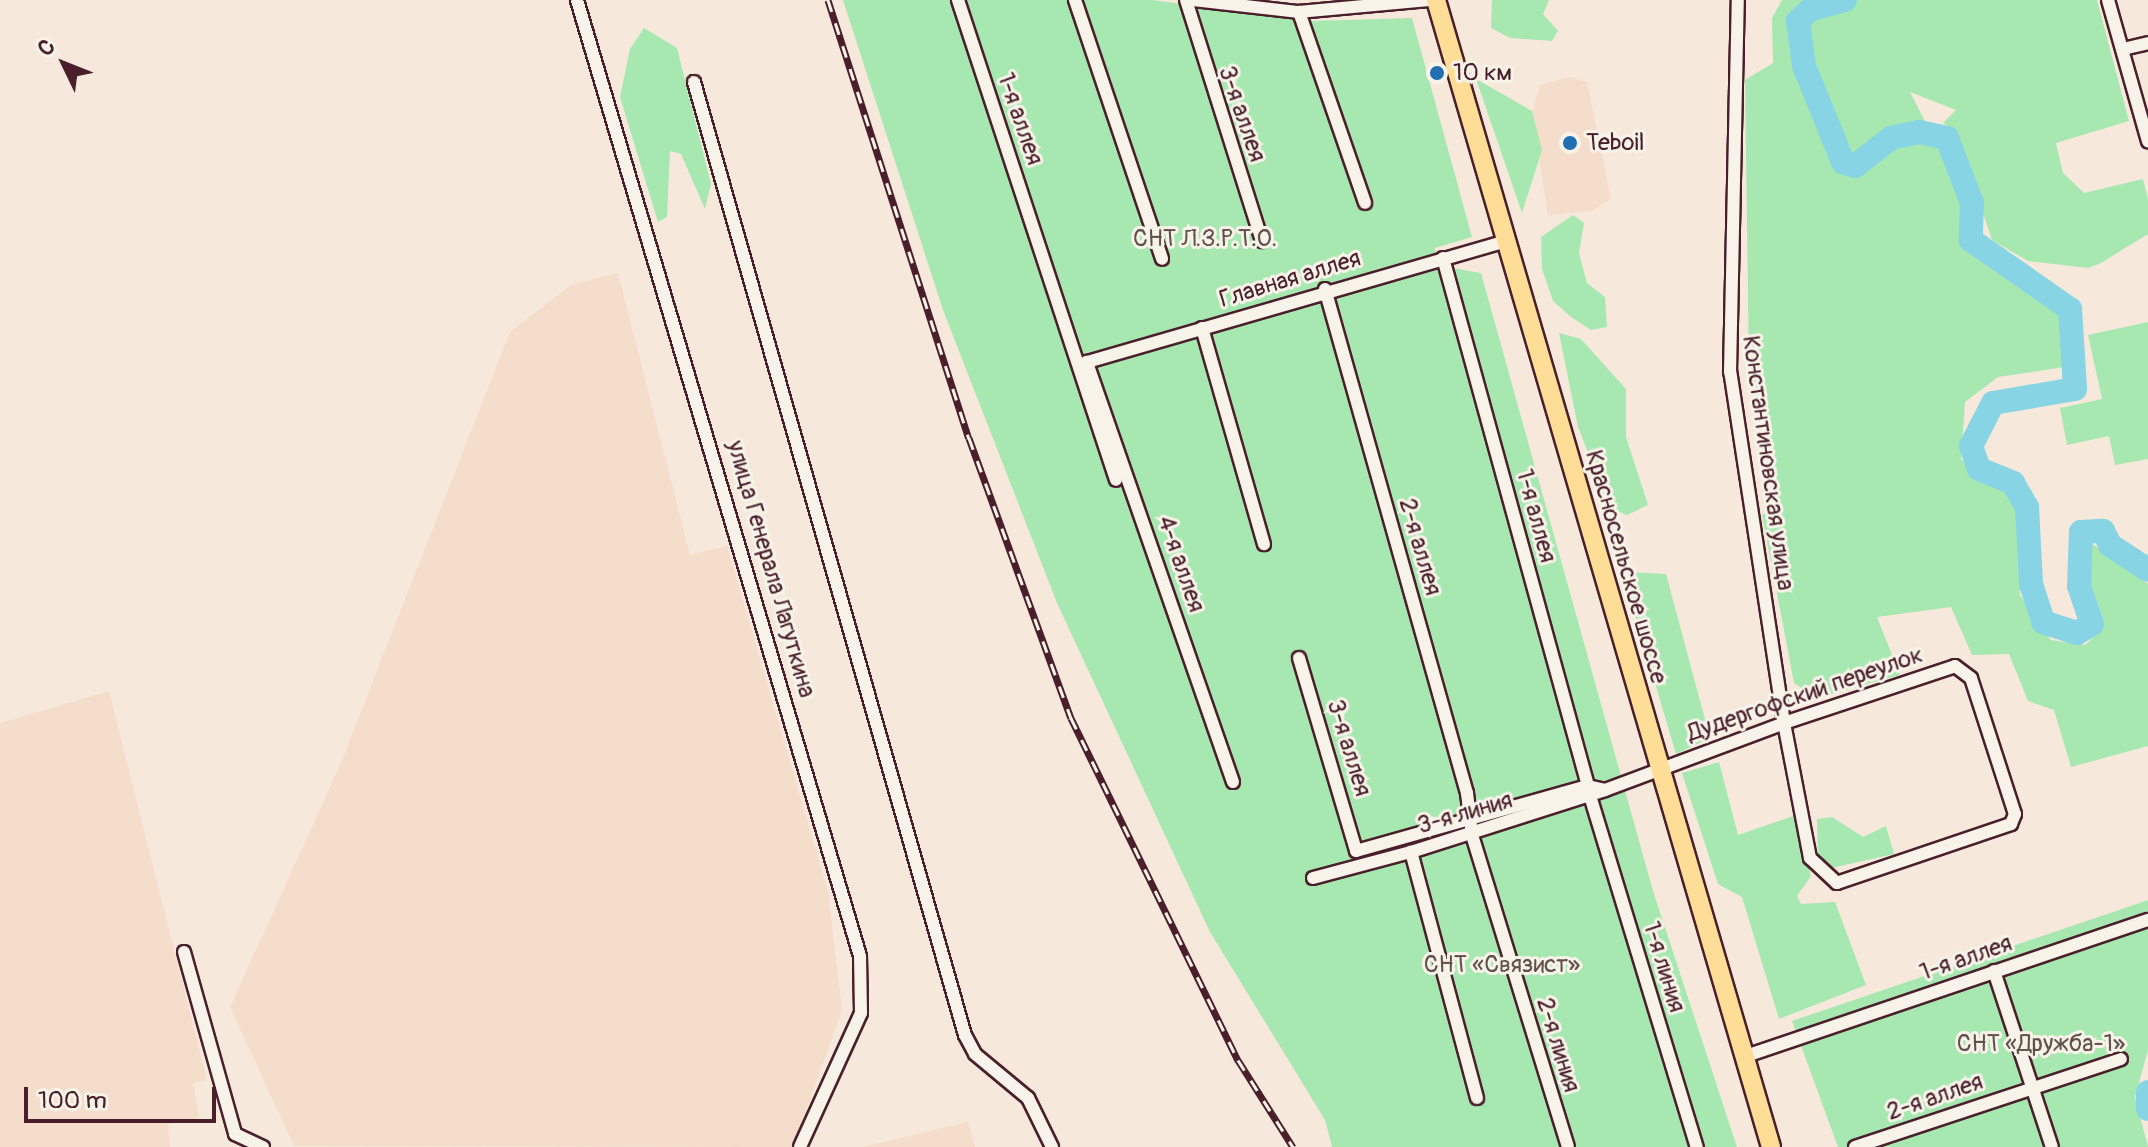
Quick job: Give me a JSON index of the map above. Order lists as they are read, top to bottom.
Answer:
{
  "streets": {
    "highway": ["Красносельское шоссе"],
    "street": [
      "3-я аллея",
      "1-я аллея",
      "Главная аллея",
      "Константиновская улица",
      "2-я аллея",
      "4-я аллея",
      "улица Генерала Лагуткина",
      "Дудергофский переулок",
      "3-я линия",
      "1-я линия",
      "2-я линия"
    ]
  },
  "crossings": [
    ["3-я аллея", "2-я аллея"],
    ["3-я аллея", "2-я линия"],
    ["1-я аллея", "Главная аллея"],
    ["1-я аллея", "Красносельское шоссе"],
    ["1-я аллея", "Дудергофский переулок"],
    ["1-я аллея", "3-я линия"],
    ["1-я аллея", "1-я линия"],
    ["Главная аллея", "2-я аллея"],
    ["Главная аллея", "4-я аллея"],
    ["Главная аллея", "Красносельское шоссе"],
    ["Константиновская улица", "Дудергофский переулок"],
    ["2-я аллея", "2-я линия"],
    ["Красносельское шоссе", "Дудергофский переулок"],
    ["Дудергофский переулок", "3-я линия"],
    ["Дудергофский переулок", "1-я линия"],
    ["3-я линия", "1-я линия"],
    ["3-я линия", "2-я линия"]
  ],
  "parks": ["СНТ Л.З.Р.Т.О.", "СНТ «Связист»", "СНТ «Дружба-1»"],
  "places": ["10 км", "Teboil"],
  "scale_bar": "100 m",
  "north": "top left"
}
